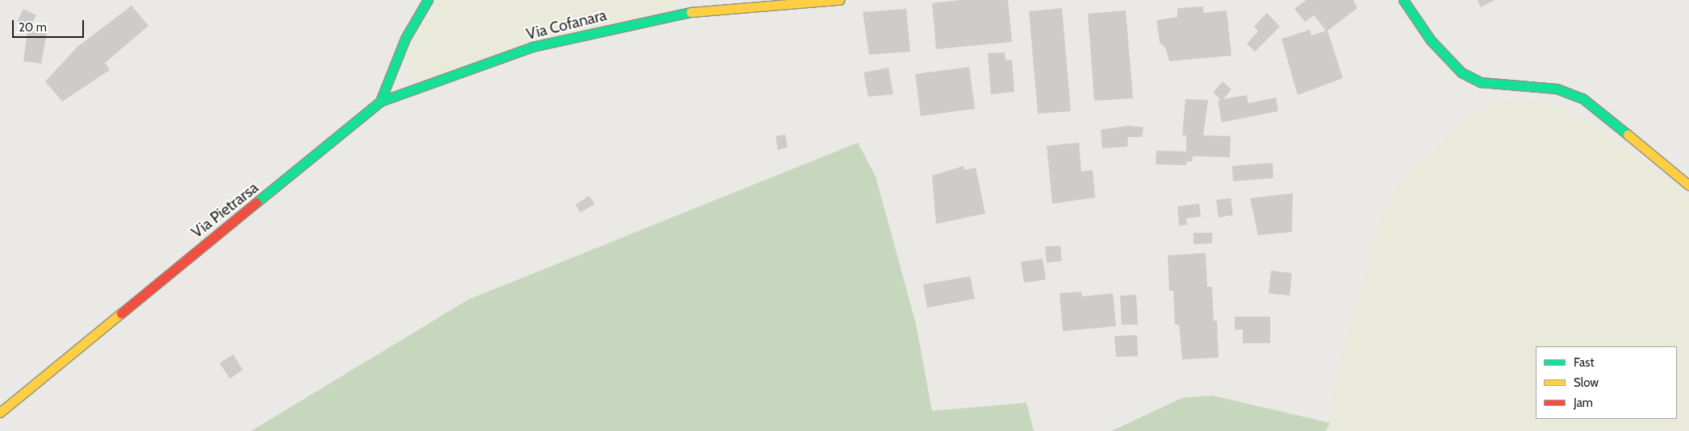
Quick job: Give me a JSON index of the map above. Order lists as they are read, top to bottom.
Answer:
{
  "streets": {
    "street": ["Via Cofanara", "Via Pietrarsa"]
  },
  "crossings": [
    ["Via Cofanara", "Via Pietrarsa"]
  ],
  "legend": ["Fast", "Slow", "Jam"],
  "scale_bar": "20 m"
}
